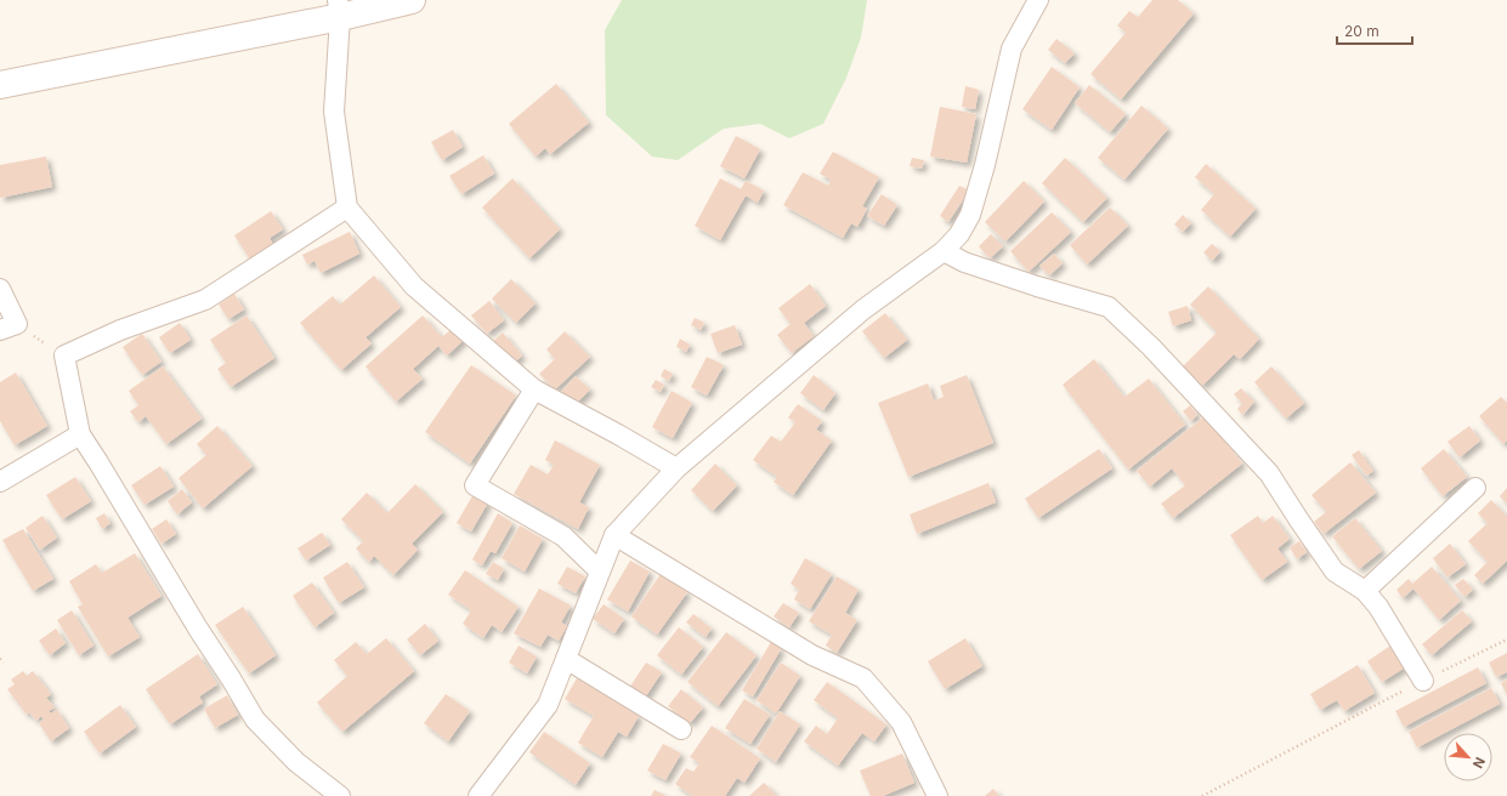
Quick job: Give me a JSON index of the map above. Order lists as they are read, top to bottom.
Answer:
{
  "scale_bar": "20 m",
  "north": "bottom right"
}
